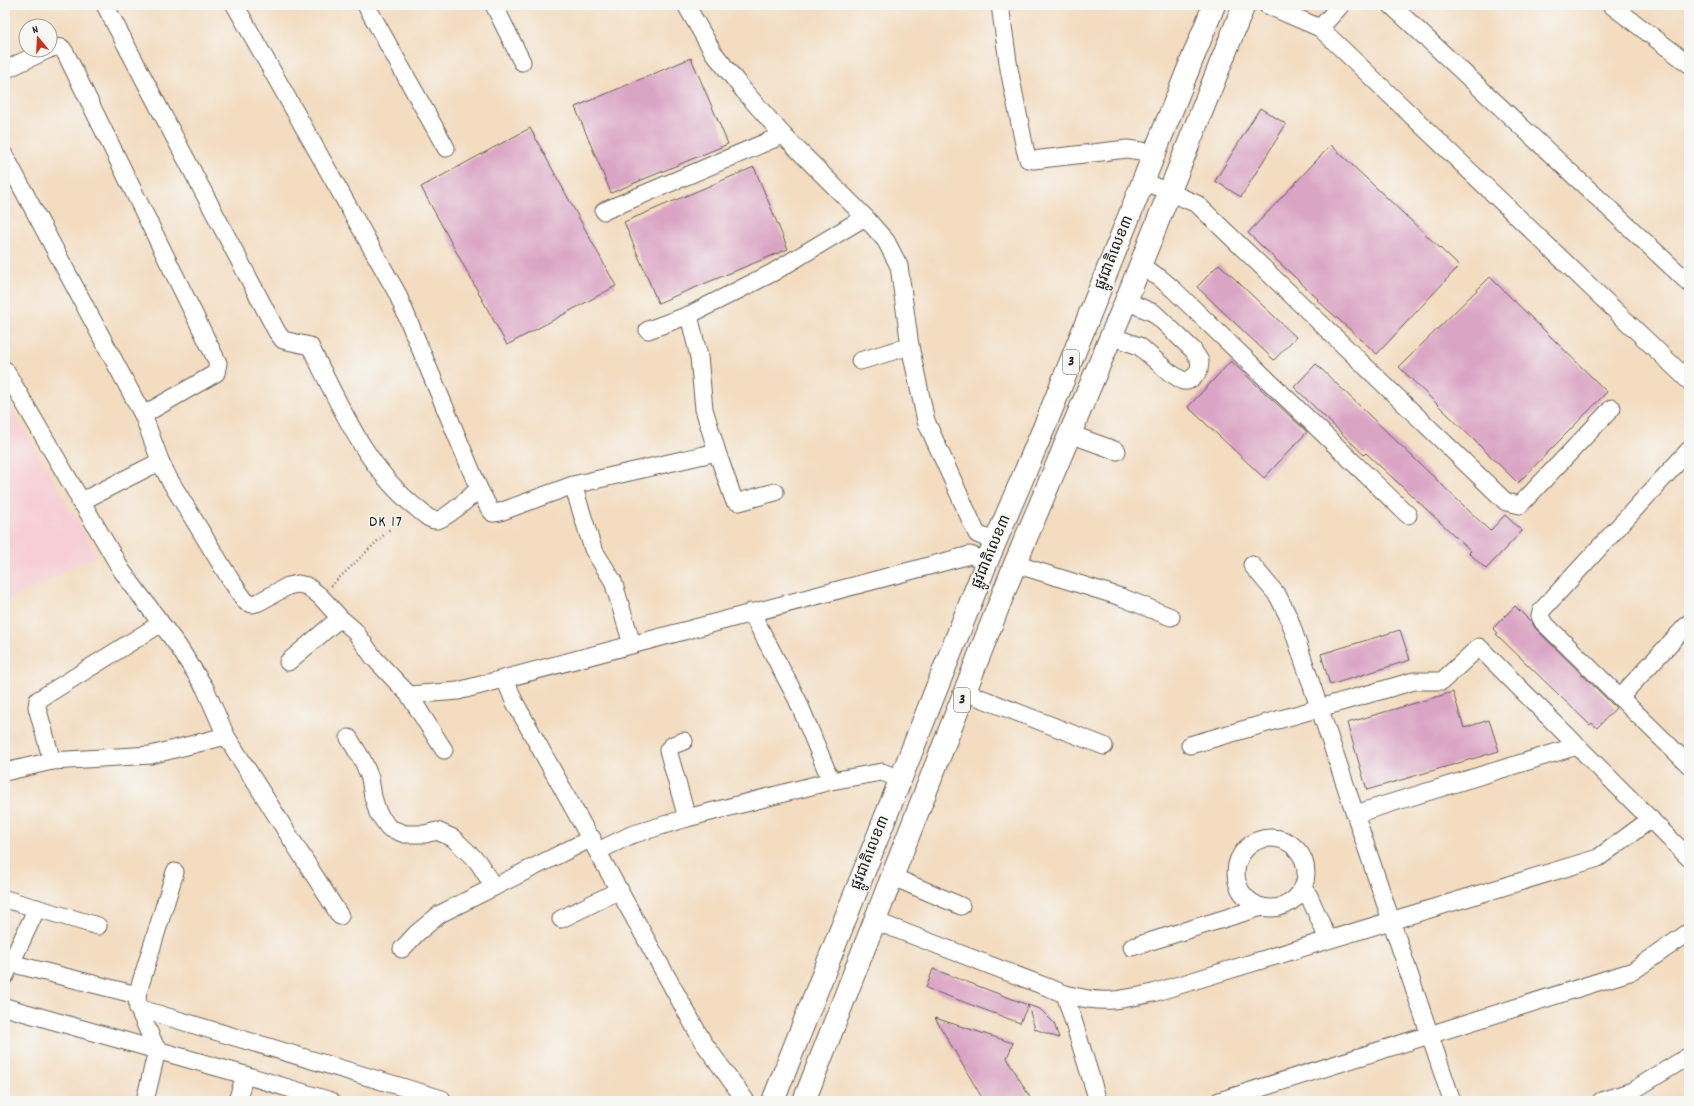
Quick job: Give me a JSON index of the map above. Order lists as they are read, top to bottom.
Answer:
{
  "streets": {
    "highway": ["ផ្លូវជាតិលេខ៣", "3"]
  },
  "districts": ["DK 17"],
  "north": "top"
}
